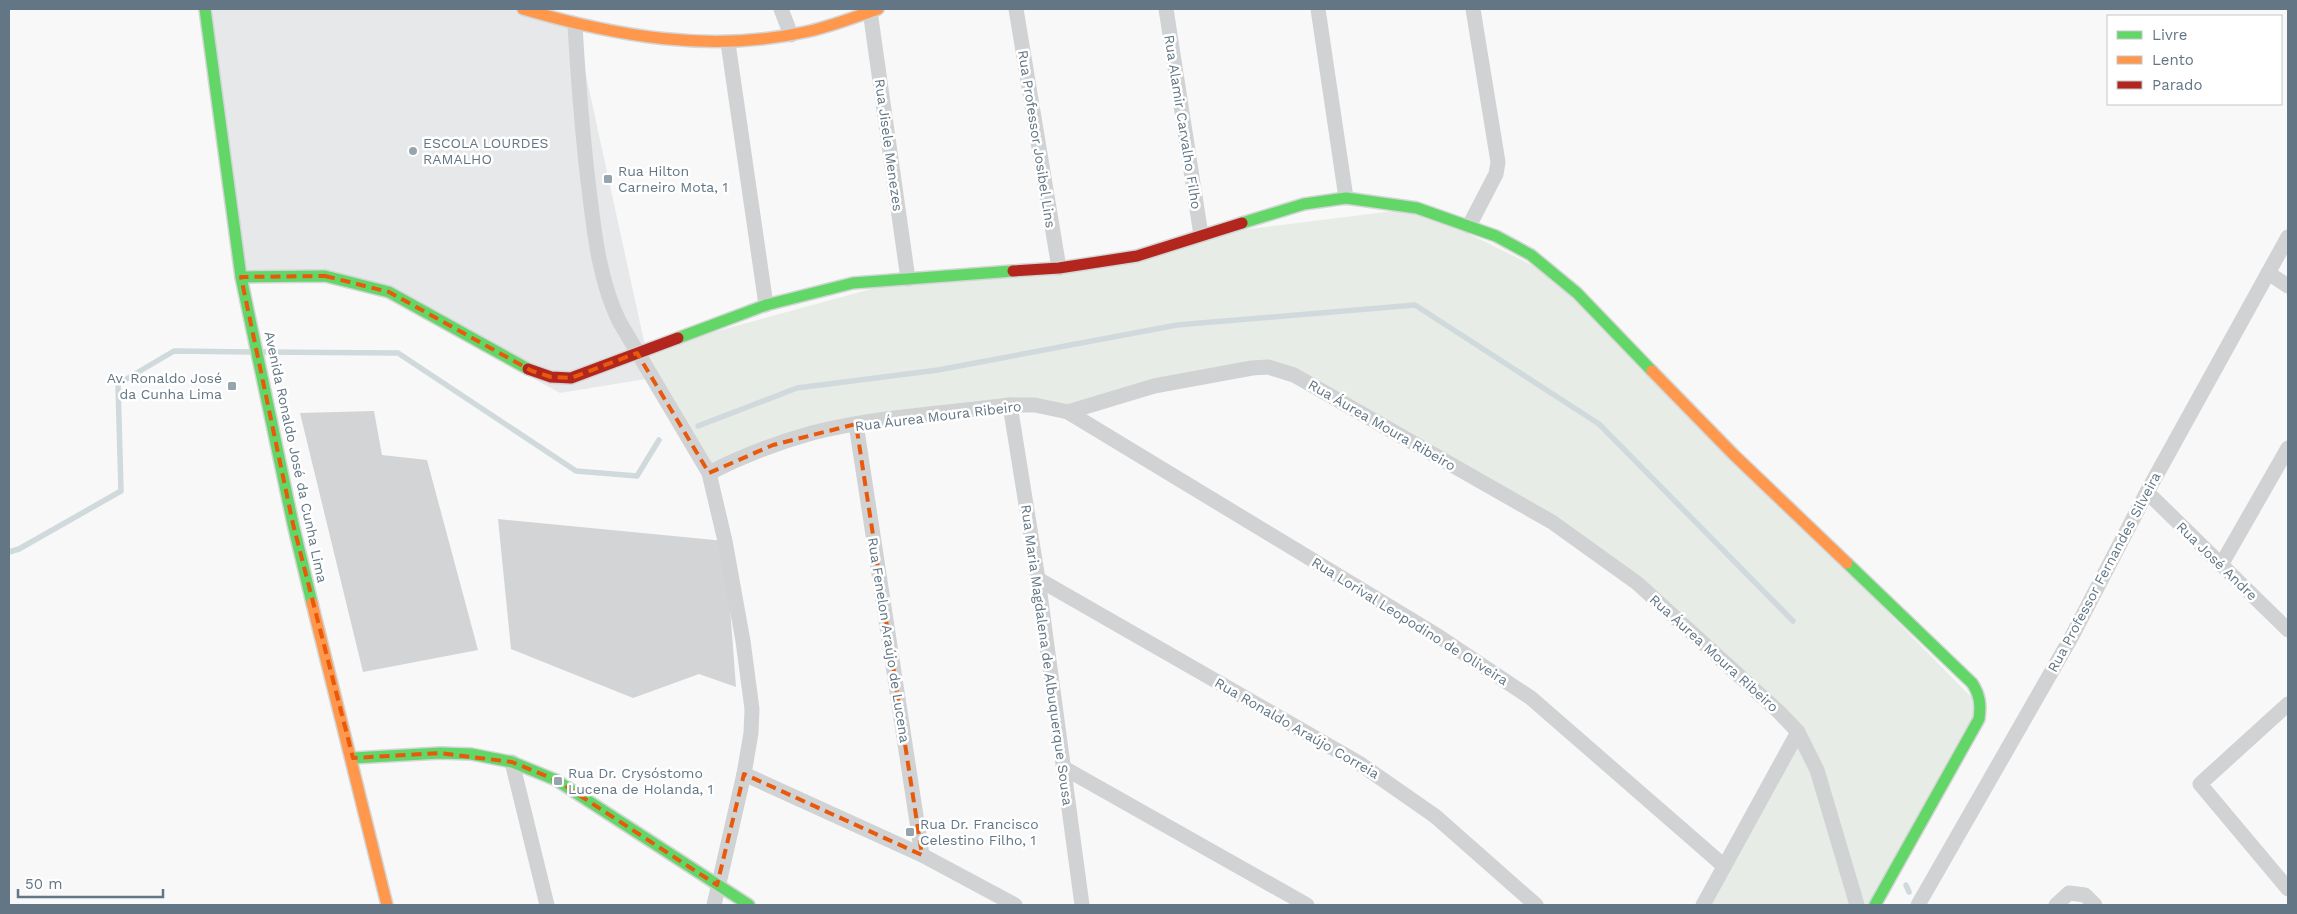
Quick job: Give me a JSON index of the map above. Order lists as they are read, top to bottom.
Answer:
{
  "streets": {
    "street": [
      "Rua Alamir Carvalho Filho",
      "Rua Professor Josibel Lins",
      "Rua Jisele Menezes",
      "Rua Áurea Moura Ribeiro",
      "Avenida Ronaldo José da Cunha Lima",
      "Rua José Andre",
      "Rua Professor Fernandes Silveira",
      "Rua Lorival Leopodino de Oliveira",
      "Rua Fenelon Araújo de Lucena",
      "Rua Maria Magdalena de Albuquerque Sousa",
      "Rua Ronaldo Araújo Correia"
    ]
  },
  "crossings": [
    ["Rua Áurea Moura Ribeiro", "Rua Lorival Leopodino de Oliveira"],
    ["Rua Áurea Moura Ribeiro", "Rua Fenelon Araújo de Lucena"],
    ["Rua Áurea Moura Ribeiro", "Rua Maria Magdalena de Albuquerque Sousa"],
    ["Rua José Andre", "Rua Professor Fernandes Silveira"],
    ["Rua Maria Magdalena de Albuquerque Sousa", "Rua Ronaldo Araújo Correia"]
  ],
  "places": {
    "other": ["ESCOLA LOURDES RAMALHO"],
    "transit": [
      "Rua Hilton Carneiro Mota, 1",
      "Av. Ronaldo José da Cunha Lima",
      "Rua Dr. Crysóstomo Lucena de Holanda, 1",
      "Rua Dr. Francisco Celestino Filho, 1"
    ]
  },
  "legend": ["Livre", "Lento", "Parado"],
  "scale_bar": "50 m"
}
